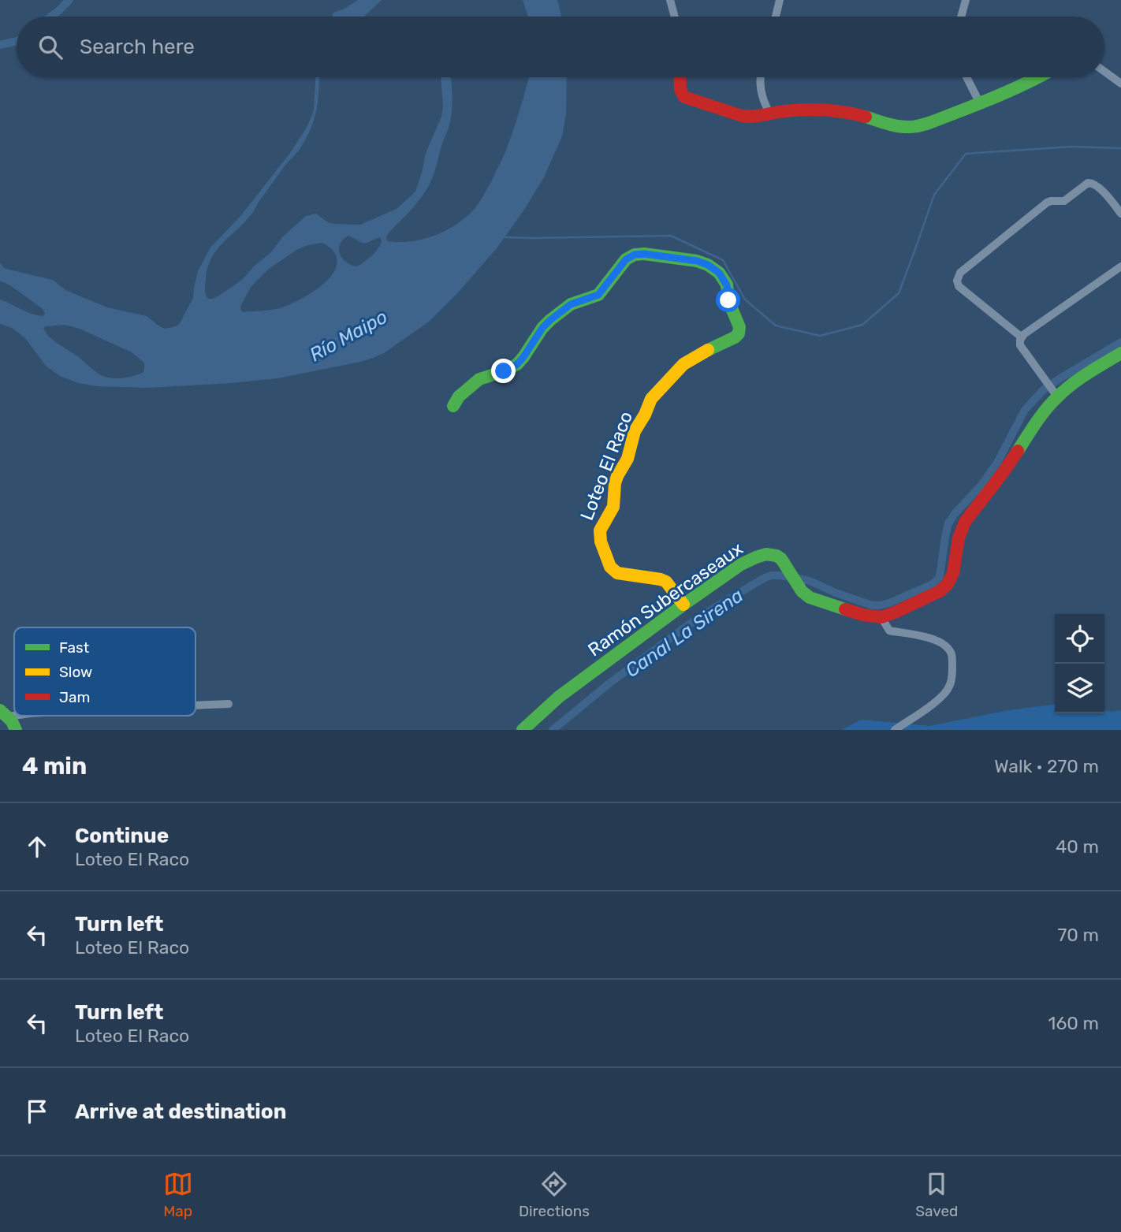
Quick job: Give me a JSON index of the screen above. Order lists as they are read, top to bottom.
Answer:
{
  "streets": {
    "street": ["Loteo El Raco", "Ramón Subercaseaux"]
  },
  "crossings": [
    ["Loteo El Raco", "Ramón Subercaseaux"]
  ],
  "water": ["Río Maipo", "Canal La Sirena"],
  "legend": ["Fast", "Slow", "Jam"],
  "page": {
    "search": "Search here",
    "heading": ["4 min", "Walk · 270 m"],
    "list": [
      ["Continue", "Loteo El Raco", "40 m"],
      ["Turn left", "Loteo El Raco", "70 m"],
      ["Turn left", "Loteo El Raco", "160 m"],
      "Arrive at destination"
    ],
    "nav": ["Map", "Directions", "Saved"]
  }
}
